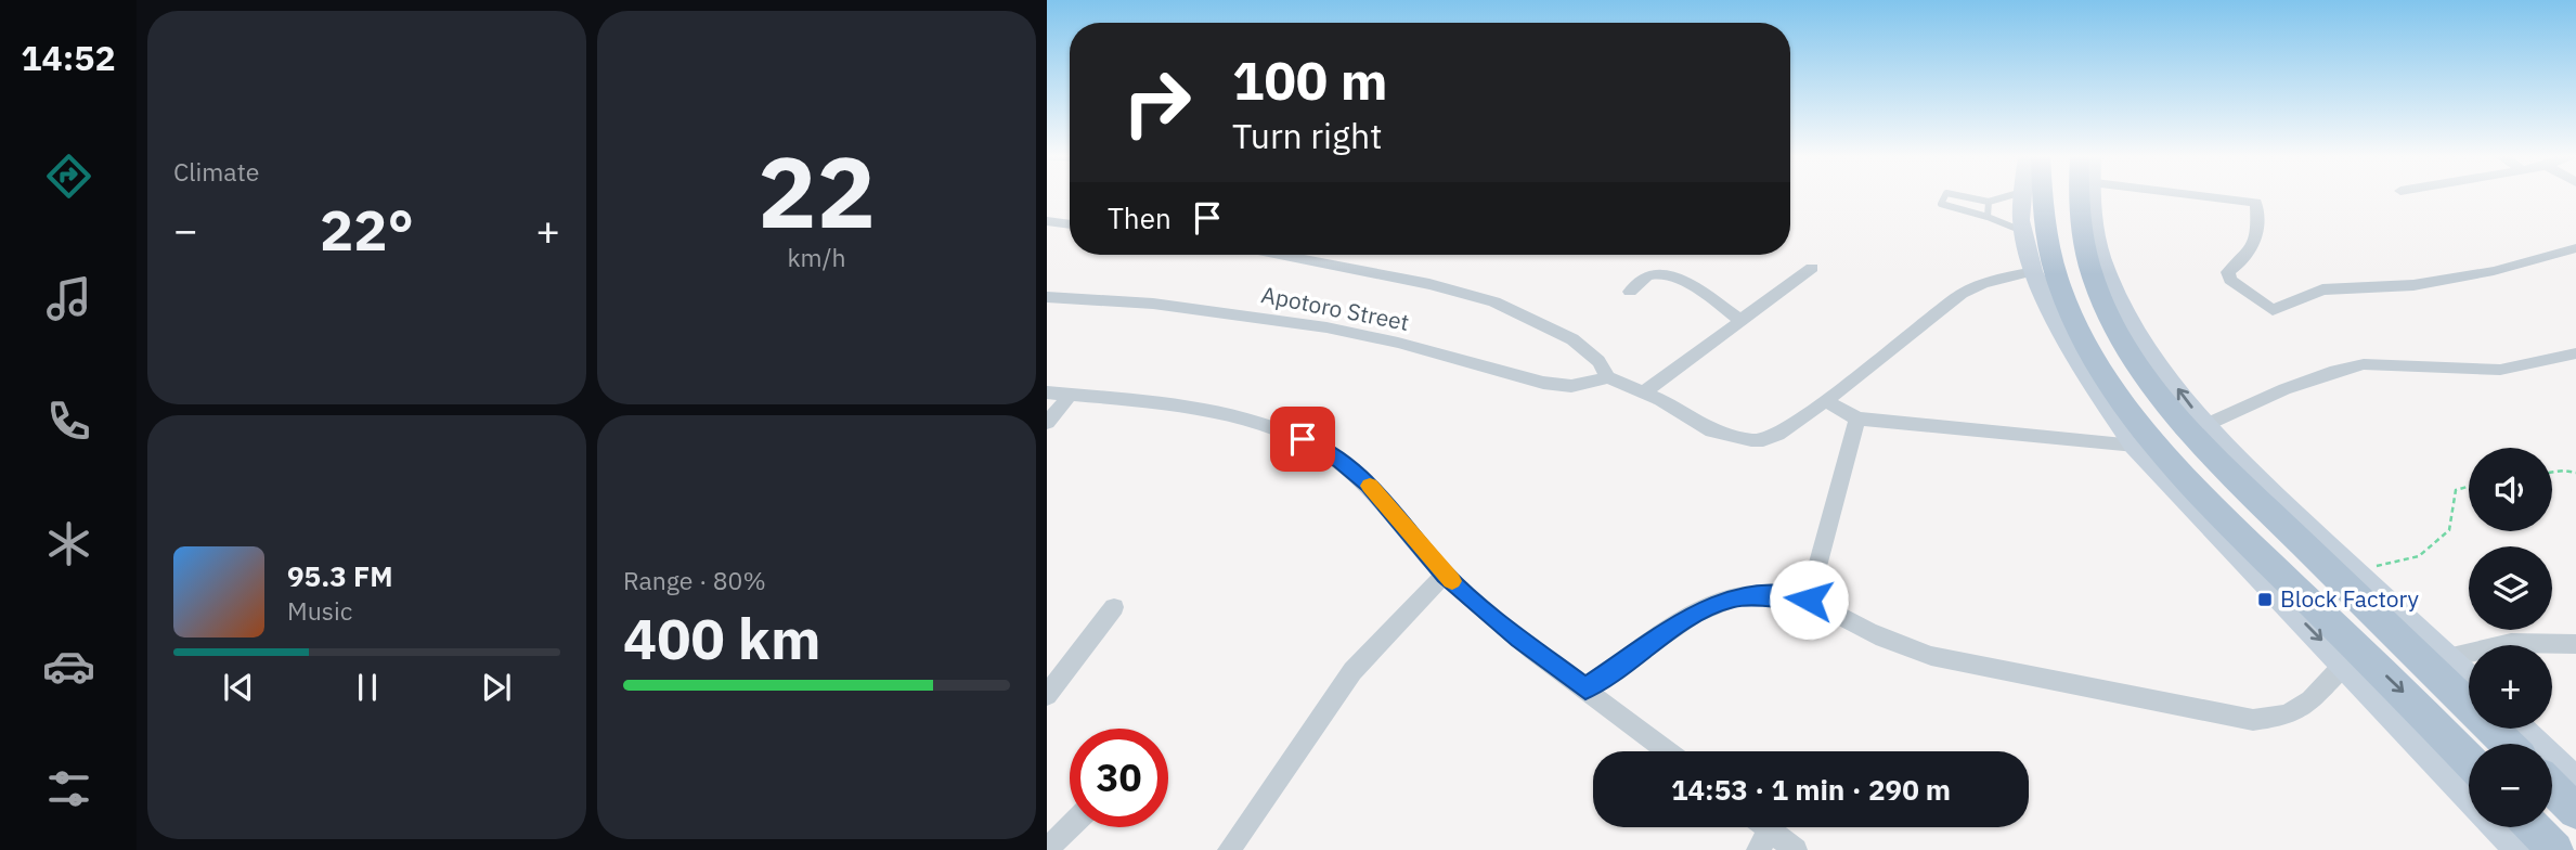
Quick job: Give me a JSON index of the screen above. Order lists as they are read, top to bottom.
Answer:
{
  "streets": {
    "street": ["Apotoro Street"]
  },
  "places": {
    "transit": ["Block Factory"]
  },
  "page": {
    "tabs": "14:52",
    "tile": [
      "Climate",
      ["22", "km/h"],
      ["Range · 80%", "400 km"]
    ],
    "turn": ["100 m", "Turn right"],
    "then": "Then",
    "heat": ["−", "22°", "+"],
    "map_buttons": ["+", "−"],
    "song": ["95.3 FM", "Music"],
    "limit": "30",
    "trip": "14:53 · 1 min · 290 m"
  }
}
